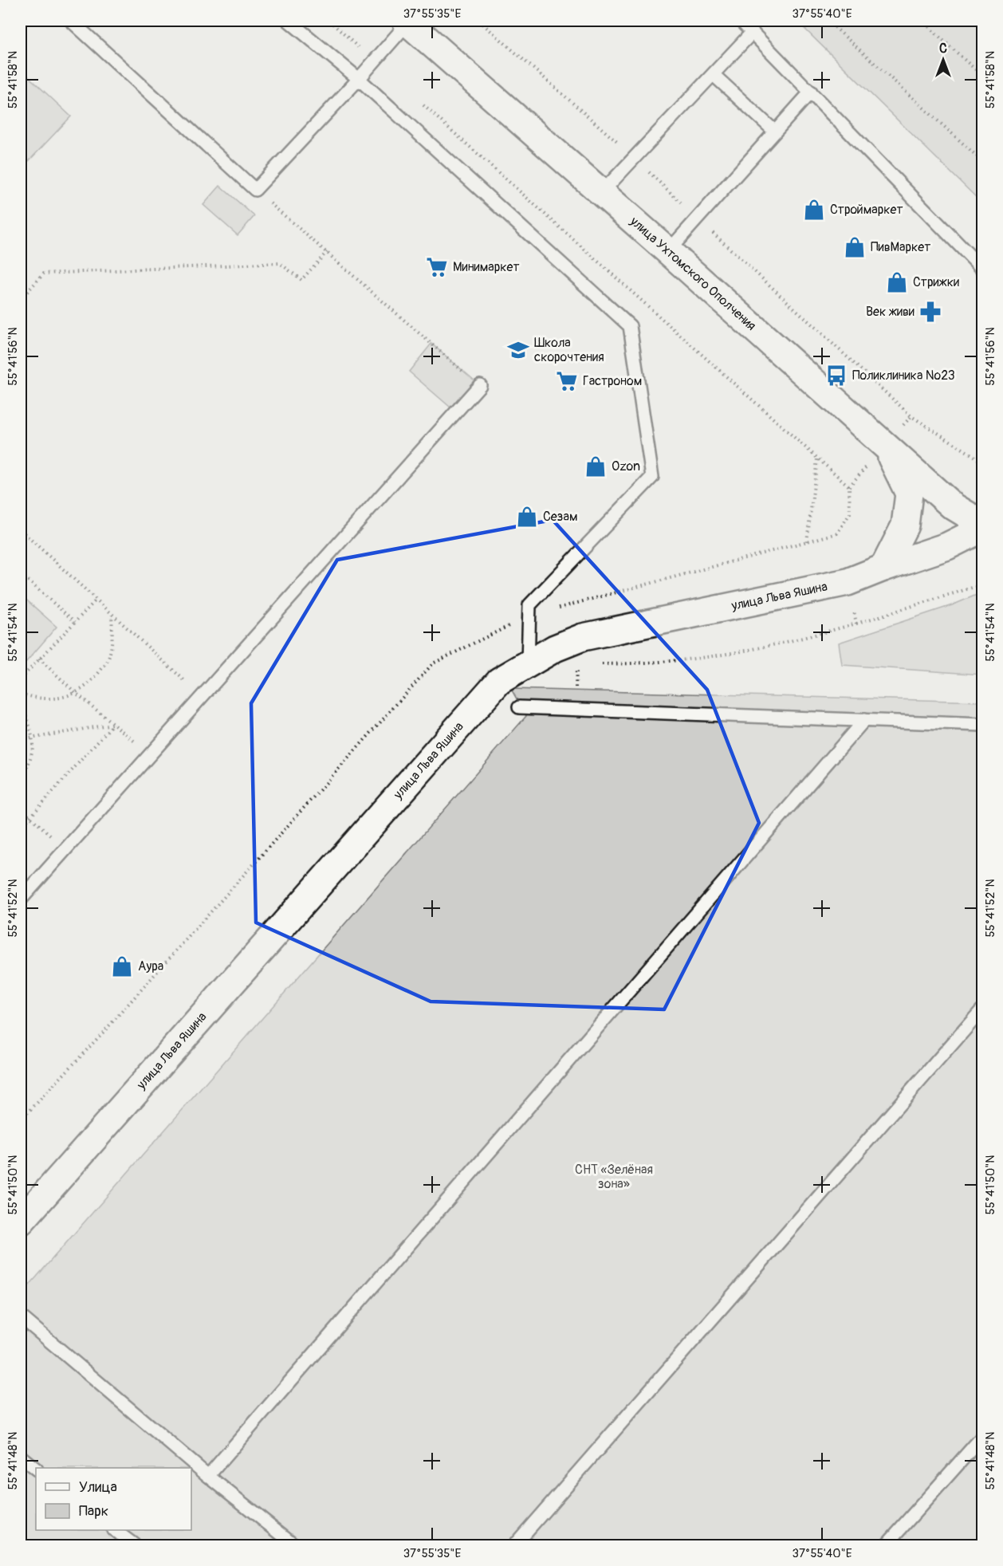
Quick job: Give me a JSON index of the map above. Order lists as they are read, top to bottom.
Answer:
{
  "streets": {
    "street": ["улица Ухтомского Ополчения", "улица Льва Яшина"]
  },
  "parks": ["СНТ «Зелёная зона»"],
  "places": {
    "shop": [
      "Строймаркет",
      "ПивМаркет",
      "Стрижки",
      "Ozon",
      "Сезам",
      "Аура"
    ],
    "supermarket": ["Минимаркет", "Гастроном"],
    "pharmacy": ["Век живи"],
    "school or university": ["Школа скорочтения"],
    "bus stop": ["Поликлиника №23"]
  },
  "legend": ["Улица", "Парк"],
  "north": "top",
  "coordinates": [
    "37°55'35\"E",
    "37°55'40\"E",
    "55°41'58\"N",
    "55°41'56\"N",
    "55°41'54\"N",
    "55°41'52\"N",
    "55°41'50\"N",
    "55°41'48\"N"
  ]
}
